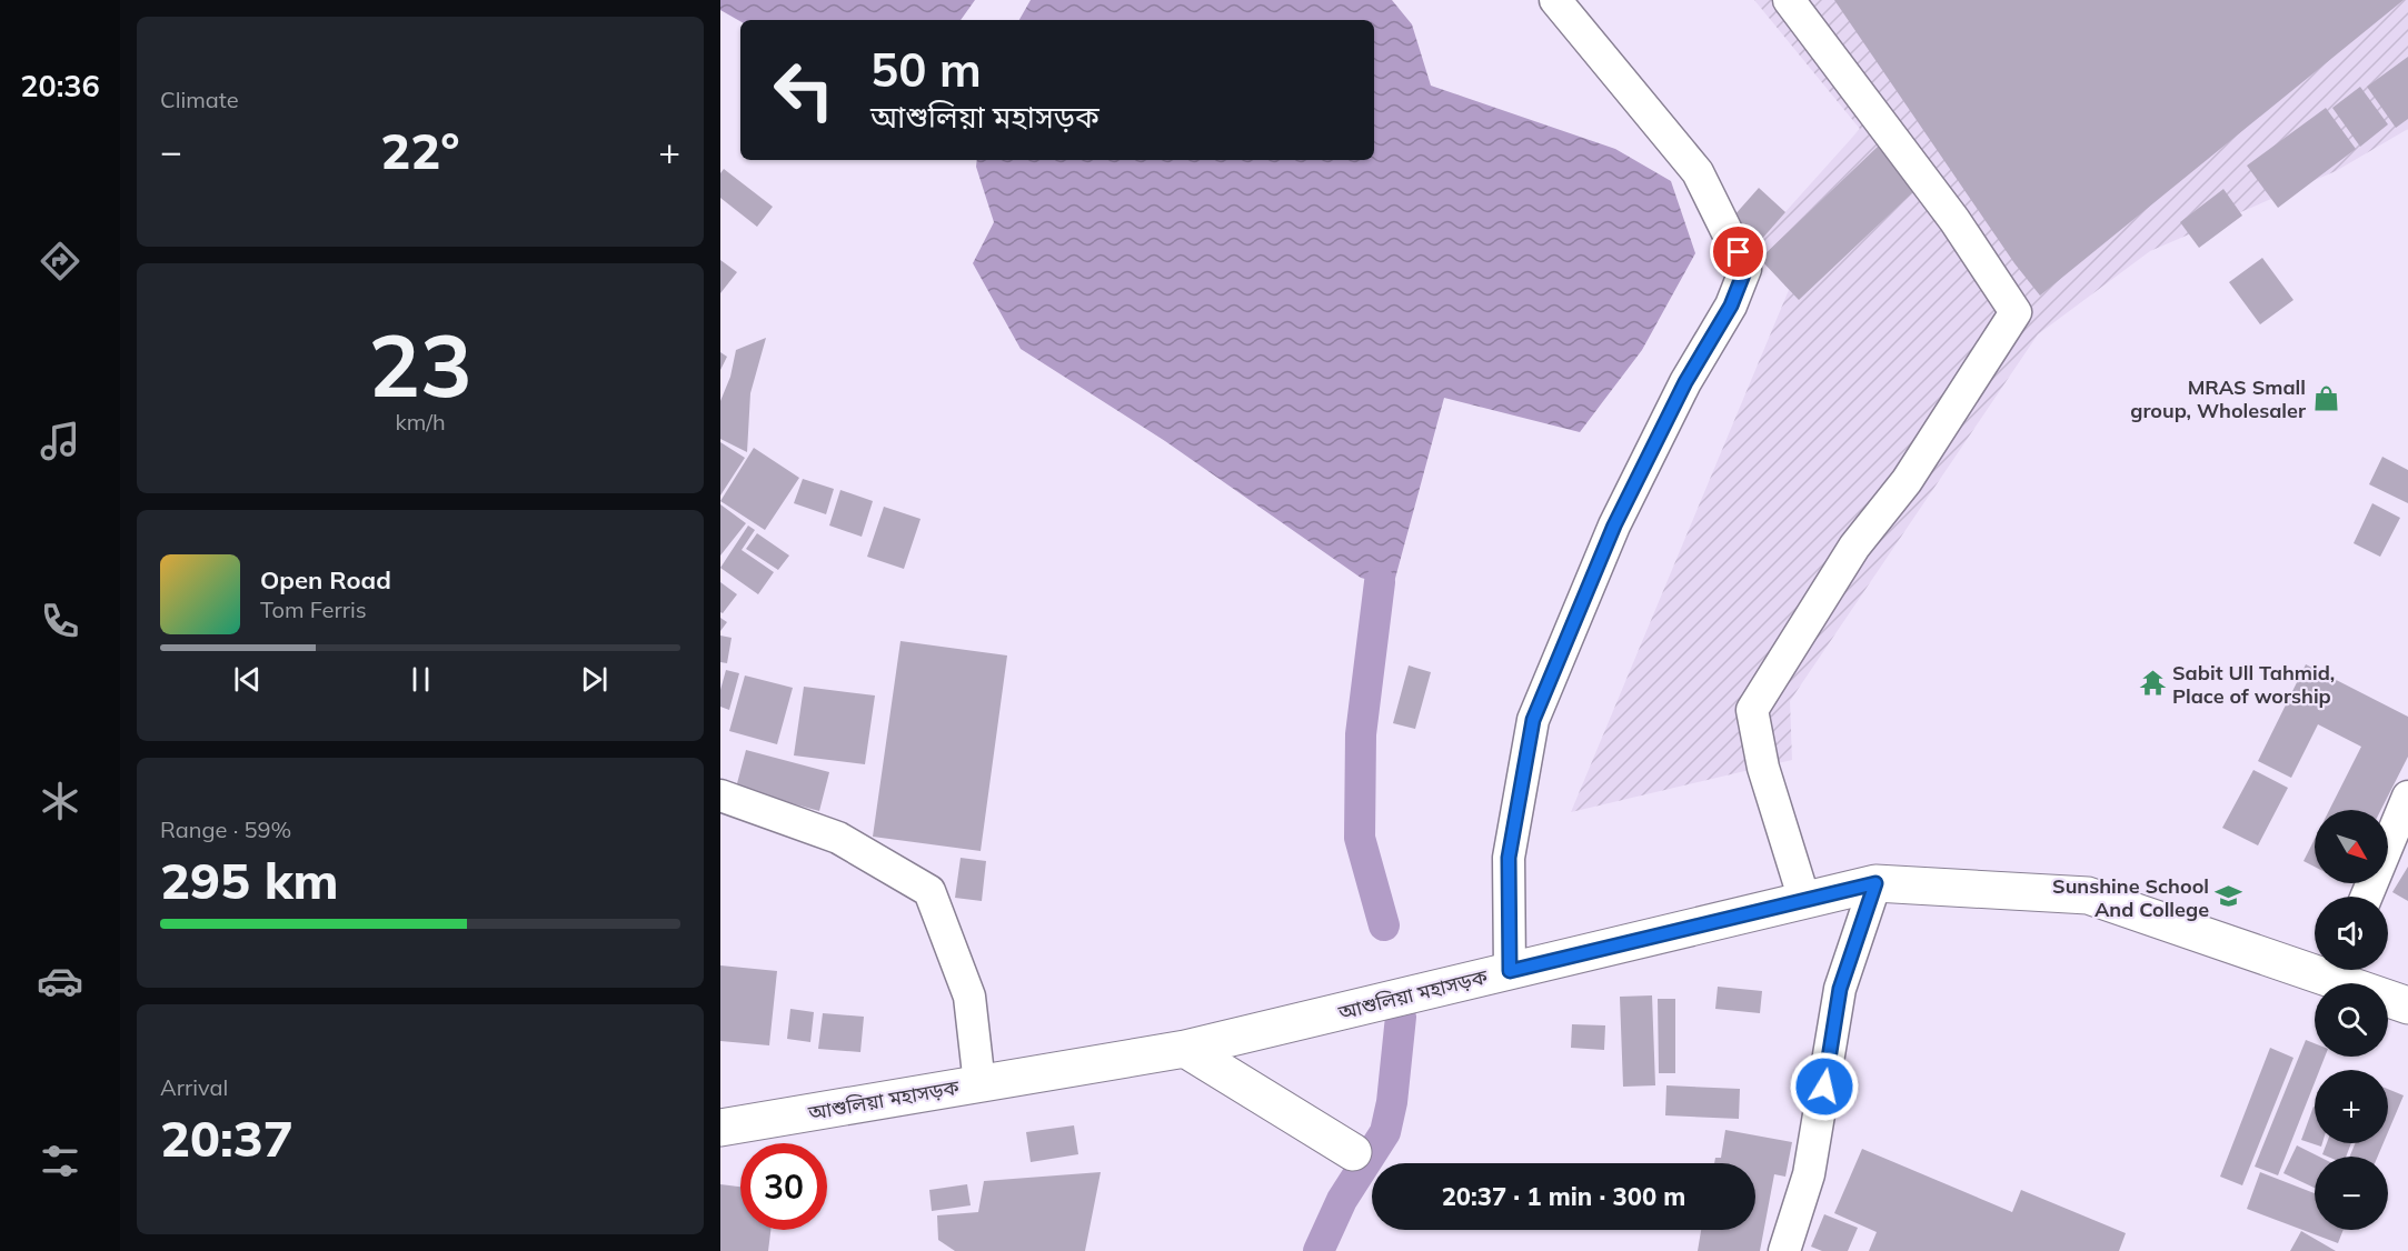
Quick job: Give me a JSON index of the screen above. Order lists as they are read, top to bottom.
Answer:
{
  "streets": {
    "highway": ["আশুলিয়া মহাসড়ক"]
  },
  "places": {
    "shop": ["MRAS Small group, Wholesaler"],
    "temple": ["Sabit Ull Tahmid, Place of worship"],
    "school or university": ["Sunshine School And College"]
  },
  "north": "bottom right",
  "page": {
    "tabs": "20:36",
    "tile": [
      "Climate",
      ["23", "km/h"],
      ["Range · 59%", "295 km"],
      ["Arrival", "20:37"]
    ],
    "turn": ["50 m", "আশুলিয়া মহাসড়ক"],
    "heat": ["−", "22°", "+"],
    "song": ["Open Road", "Tom Ferris"],
    "map_buttons": ["+", "−"],
    "limit": "30",
    "trip": "20:37 · 1 min · 300 m"
  }
}
